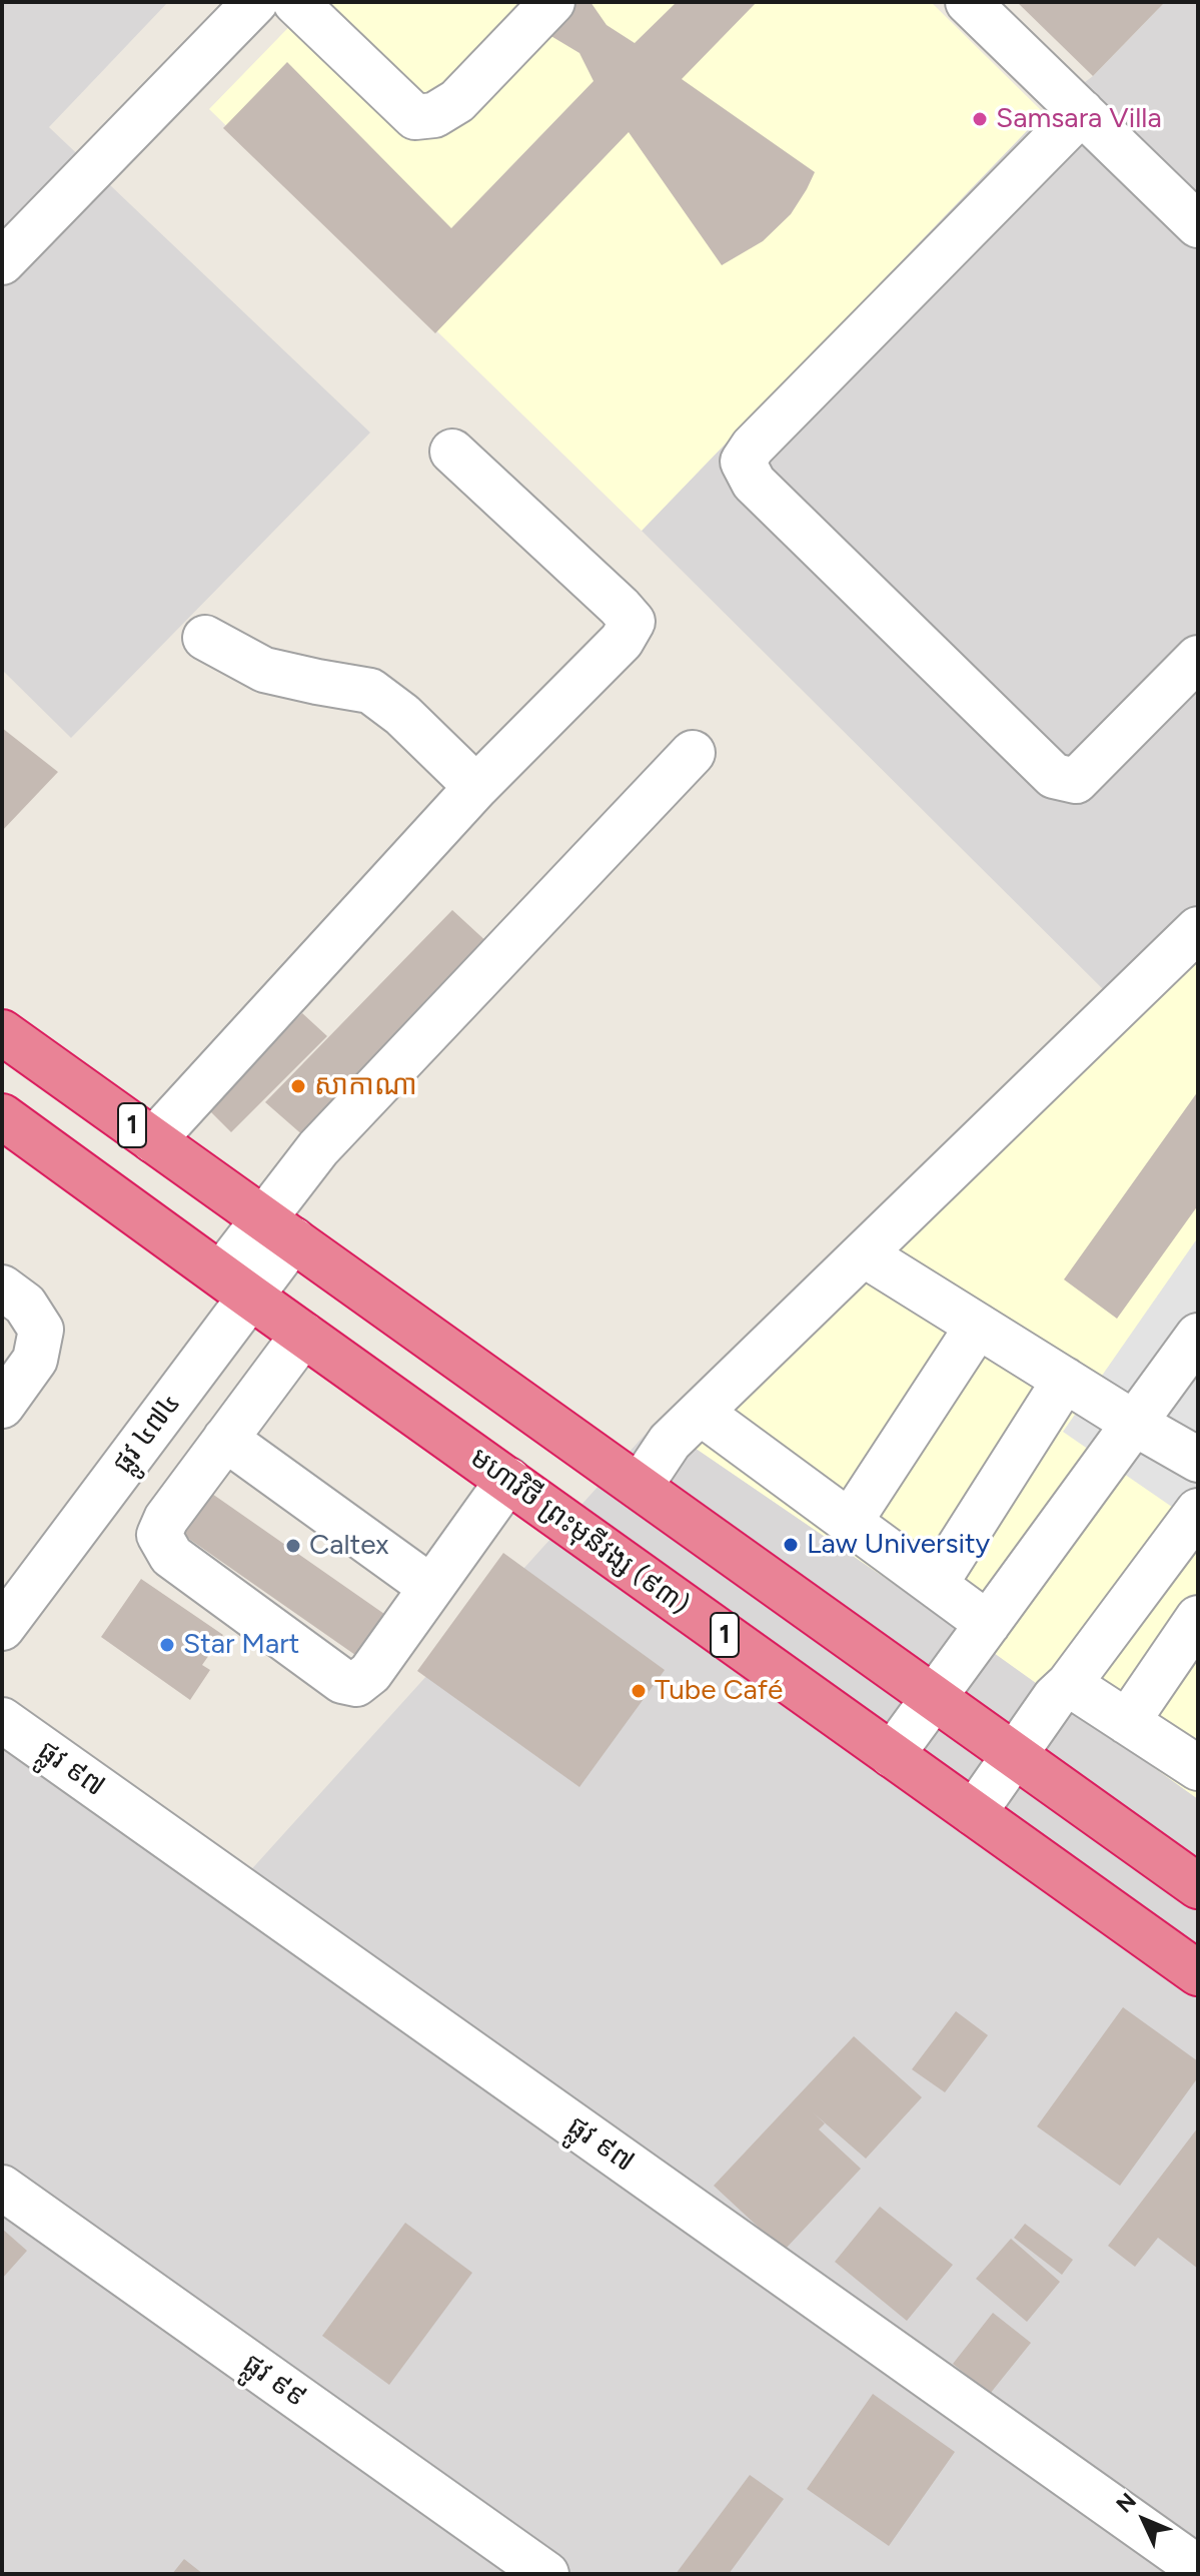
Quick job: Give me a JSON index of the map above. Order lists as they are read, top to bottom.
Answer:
{
  "streets": {
    "highway": ["1", "មហាវិថី ព្រះមុនីវង្ស (៩៣)"],
    "street": ["ផ្លូវ ៤៧៤", "ផ្លូវ ៩៧", "ផ្លូវ ៩៩"]
  },
  "crossings": [
    ["1", "ផ្លូវ ៤៧៤"],
    ["ផ្លូវ ៤៧៤", "មហាវិថី ព្រះមុនីវង្ស (៩៣)"]
  ],
  "places": [
    "Samsara Villa",
    "សាកាណា",
    "Law University",
    "Caltex",
    "Star Mart",
    "Tube Café"
  ],
  "north": "top left"
}
